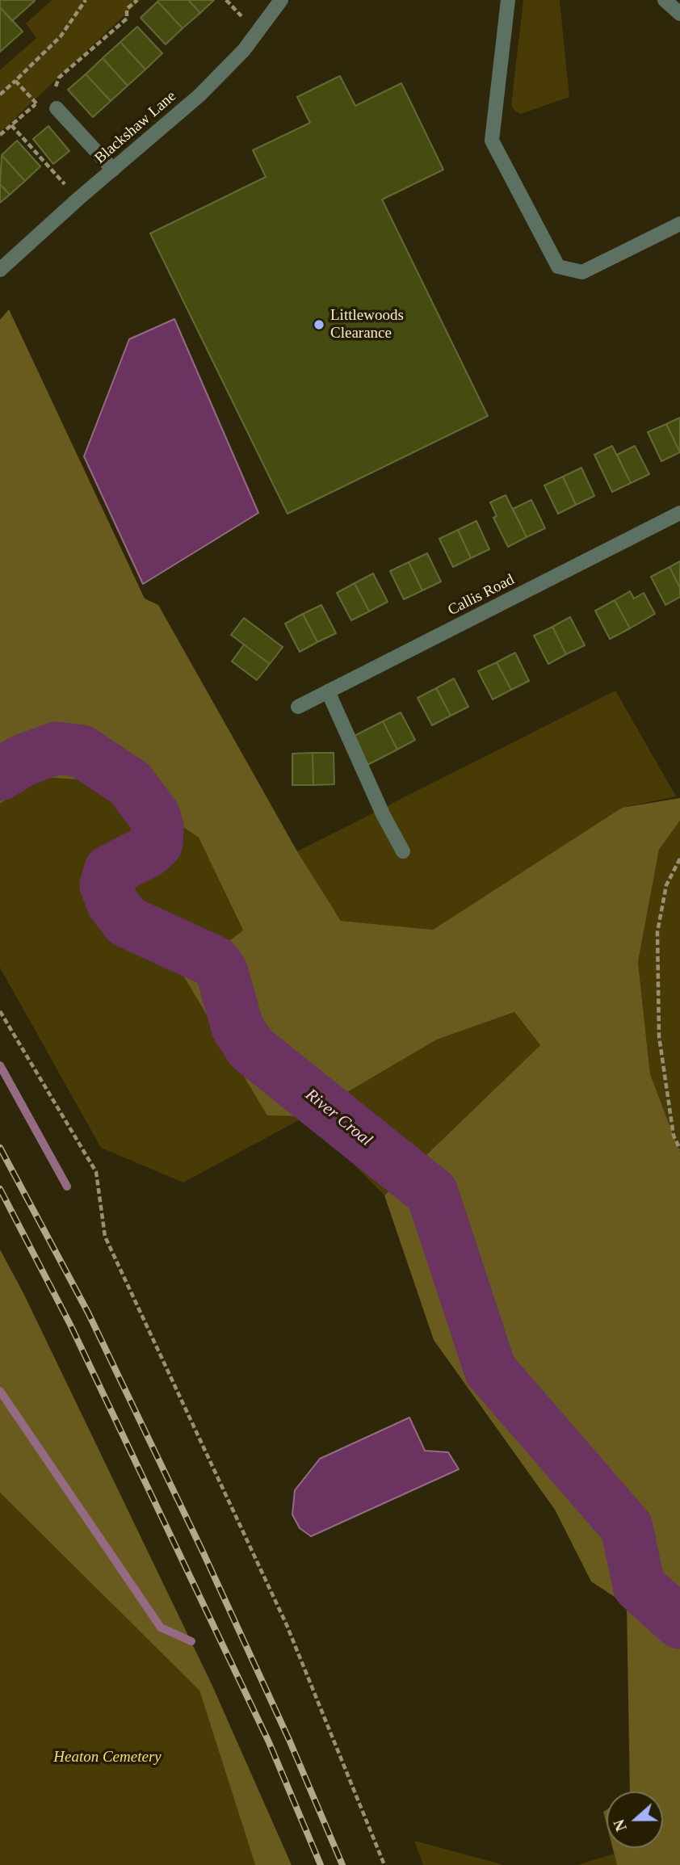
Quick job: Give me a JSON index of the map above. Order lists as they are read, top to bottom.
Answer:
{
  "streets": {
    "street": ["Blackshaw Lane", "Callis Road"]
  },
  "water": ["River Croal"],
  "parks": ["Heaton Cemetery"],
  "places": ["Littlewoods Clearance"],
  "north": "left"
}
